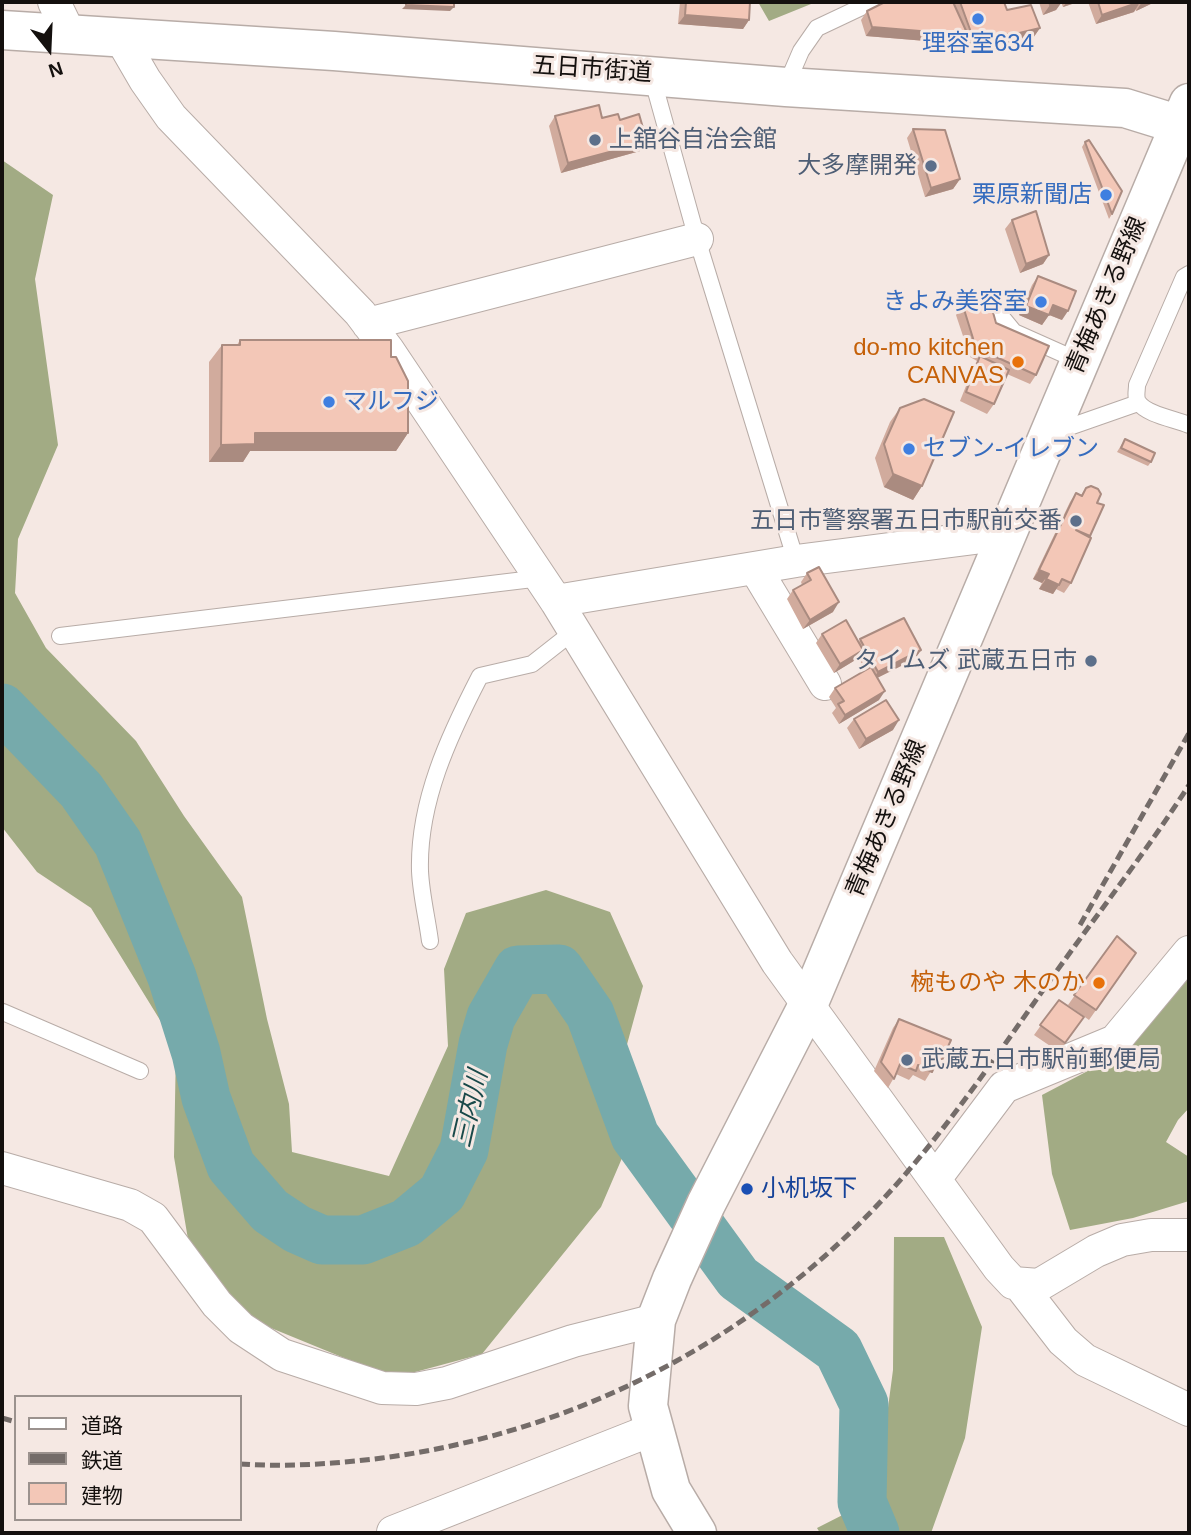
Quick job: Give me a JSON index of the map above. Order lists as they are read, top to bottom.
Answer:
{
  "streets": {
    "main road": ["五日市街道", "青梅あきる野線"]
  },
  "crossings": [
    ["五日市街道", "青梅あきる野線"]
  ],
  "water": ["三内川"],
  "places": [
    "理容室634",
    "上舘谷自治会館",
    "大多摩開発",
    "栗原新聞店",
    "きよみ美容室",
    "do-mo kitchen CANVAS",
    "マルフジ",
    "セブン-イレブン",
    "五日市警察署五日市駅前交番",
    "タイムズ 武蔵五日市",
    "椀ものや 木のか",
    "武蔵五日市駅前郵便局",
    "小机坂下"
  ],
  "legend": ["道路", "鉄道", "建物"],
  "north": "bottom"
}
